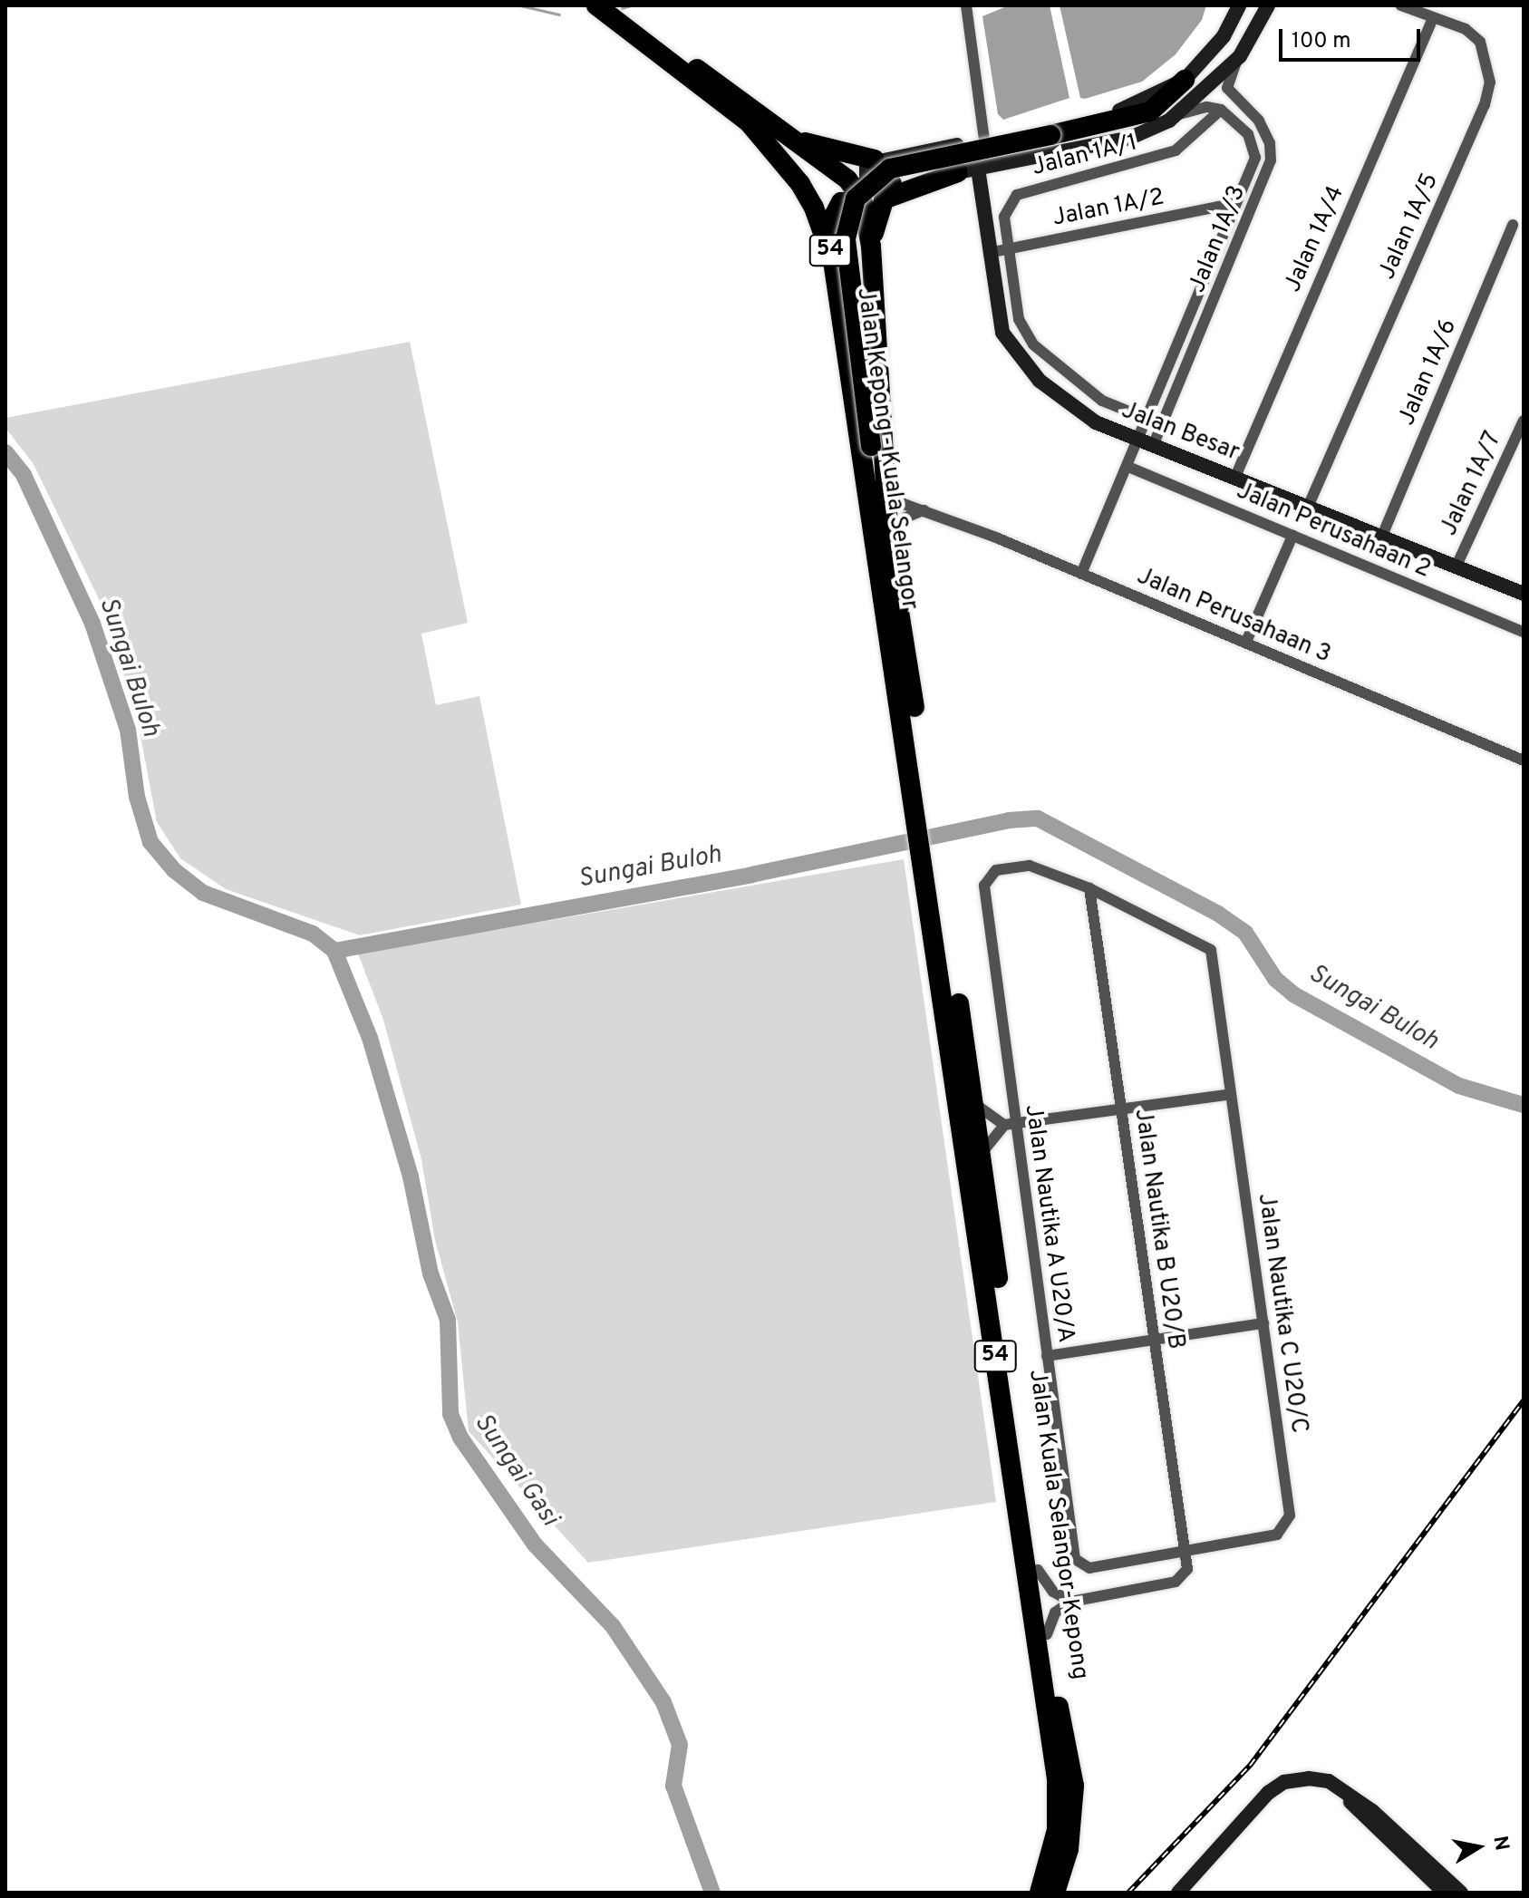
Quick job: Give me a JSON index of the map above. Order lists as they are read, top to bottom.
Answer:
{
  "streets": {
    "highway": ["54", "Jalan Kepong - Kuala Selangor", "Jalan Kuala Selangor-Kepong"],
    "street": [
      "Jalan 1A/1",
      "Jalan 1A/2",
      "Jalan 1A/5",
      "Jalan 1A/3",
      "Jalan 1A/4",
      "Jalan 1A/6",
      "Jalan Besar",
      "Jalan 1A/7",
      "Jalan Perusahaan 2",
      "Jalan Perusahaan 3",
      "Jalan Nautika A U20/A",
      "Jalan Nautika B U20/B",
      "Jalan Nautika C U20/C"
    ]
  },
  "crossings": [
    ["Jalan 1A/1", "Jalan 1A/2"],
    ["Jalan 1A/1", "Jalan 1A/3"],
    ["Jalan 1A/2", "Jalan 1A/3"],
    ["Jalan 1A/2", "Jalan Besar"],
    ["Jalan 1A/5", "Jalan 1A/4"],
    ["Jalan 1A/5", "Jalan Besar"],
    ["Jalan 1A/3", "Jalan Besar"],
    ["Jalan 1A/3", "Jalan Perusahaan 2"],
    ["Jalan 1A/3", "Jalan Perusahaan 3"],
    ["Jalan 1A/4", "Jalan Besar"],
    ["54", "Jalan Kepong - Kuala Selangor"],
    ["54", "Jalan Perusahaan 3"],
    ["Jalan 1A/6", "Jalan Besar"],
    ["Jalan Besar", "Jalan 1A/7"],
    ["Jalan Kepong - Kuala Selangor", "Jalan Perusahaan 3"],
    ["Jalan Kepong - Kuala Selangor", "Jalan Kuala Selangor-Kepong"],
    ["Jalan Nautika A U20/A", "Jalan Nautika B U20/B"],
    ["Jalan Nautika A U20/A", "Jalan Nautika C U20/C"],
    ["Jalan Nautika B U20/B", "Jalan Nautika C U20/C"]
  ],
  "water": ["Sungai Buloh", "Sungai Gasi"],
  "scale_bar": "100 m",
  "north": "right"
}
